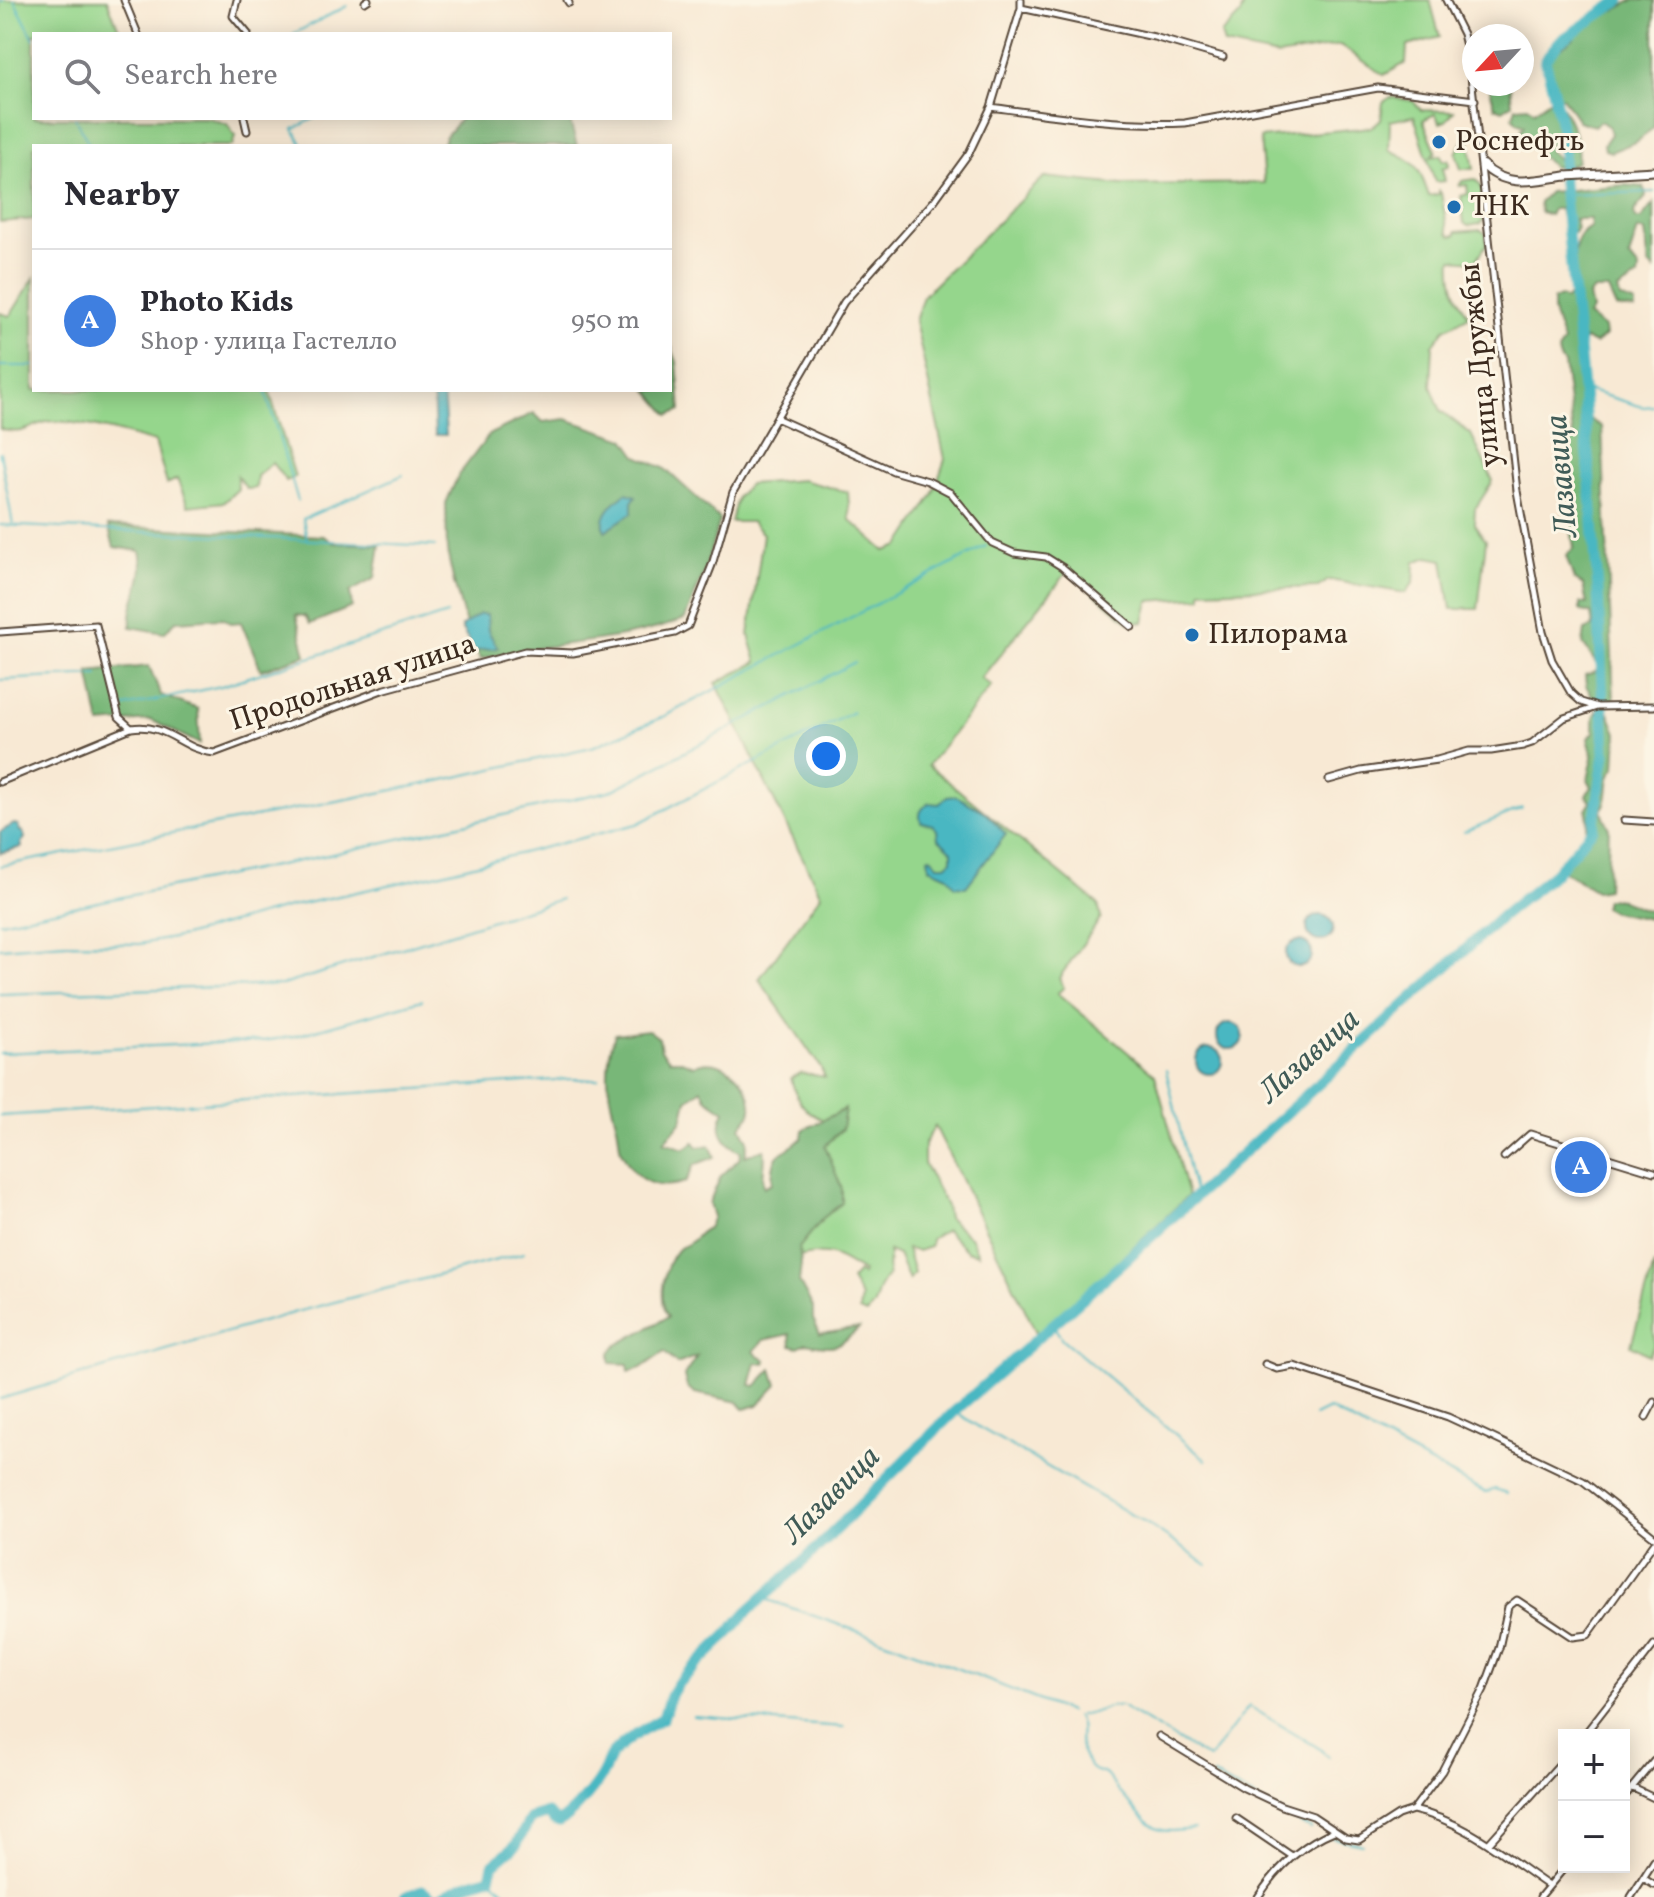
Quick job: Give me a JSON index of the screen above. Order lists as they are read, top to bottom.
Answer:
{
  "streets": {
    "street": ["улица Дружбы", "Продольная улица"]
  },
  "water": ["Лазавица"],
  "places": ["Роснефть", "ТНК", "Пилорама"],
  "north": "bottom left",
  "page": {
    "search": "Search here",
    "heading": "Nearby",
    "list": [
      {
        "mark": "A",
        "name": "Photo Kids",
        "note": "Shop · улица Гастелло",
        "value": "950 m"
      }
    ],
    "pins": "A",
    "map_buttons": ["+", "−"]
  }
}
